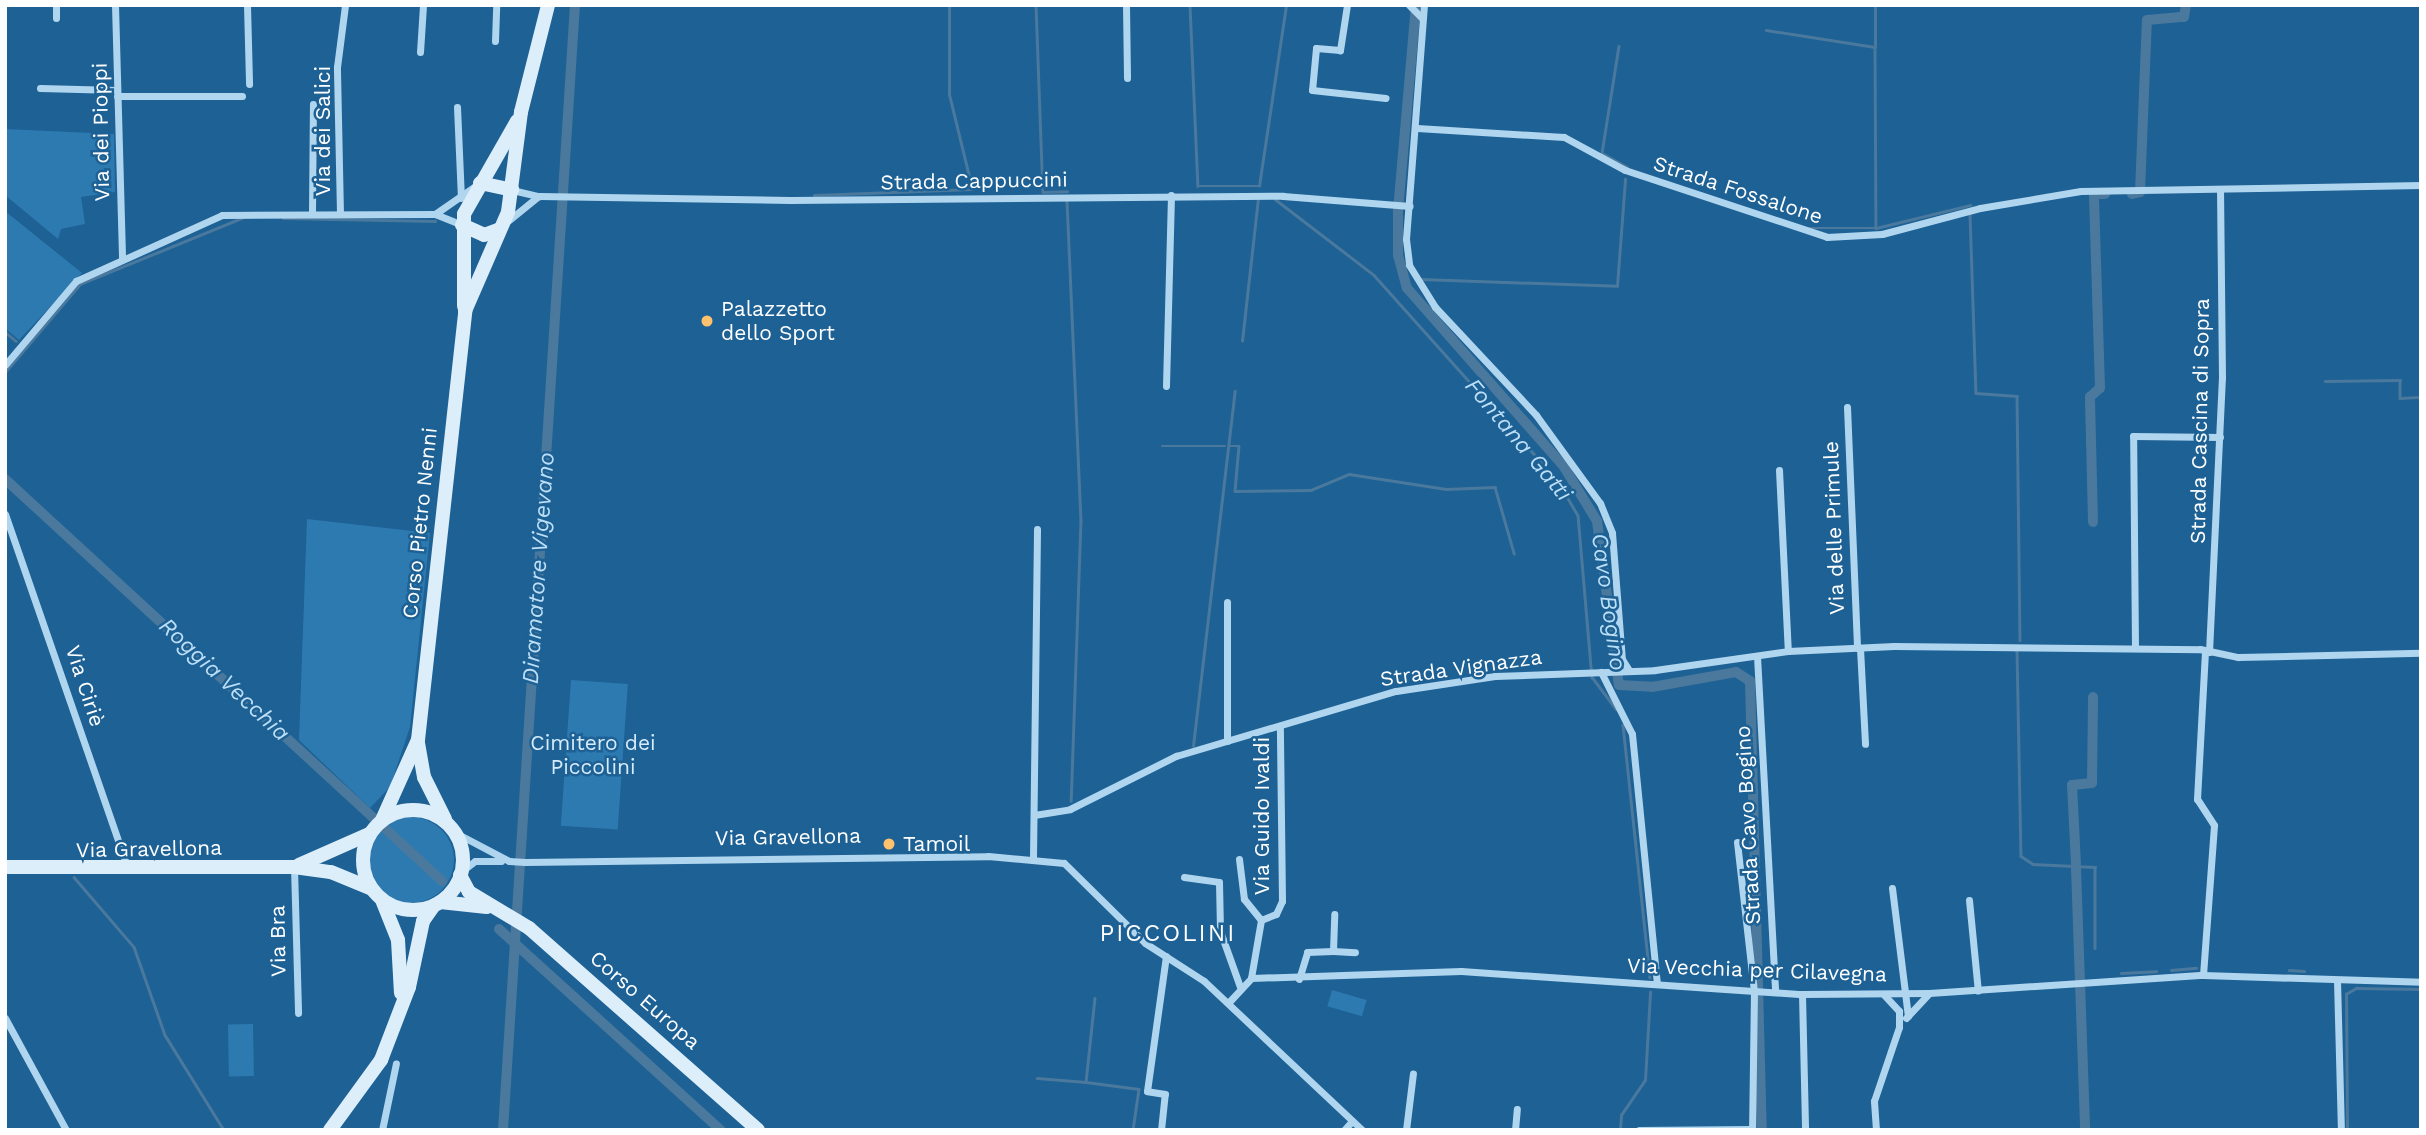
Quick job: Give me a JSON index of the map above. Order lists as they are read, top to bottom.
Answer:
{
  "streets": {
    "main road": ["Corso Pietro Nenni", "Via Gravellona", "Corso Europa"],
    "street": [
      "Via dei Salici",
      "Via dei Pioppi",
      "Strada Cappuccini",
      "Strada Fossalone",
      "Strada Cascina di Sopra",
      "Via delle Primule",
      "Strada Vignazza",
      "Via Ciriè",
      "Via Guido Ivaldi",
      "Strada Cavo Bogino",
      "Via Bra",
      "Via Vecchia per Cilavegna"
    ]
  },
  "crossings": [
    ["Strada Cappuccini", "Corso Pietro Nenni"],
    ["Strada Fossalone", "Strada Cascina di Sopra"],
    ["Strada Cascina di Sopra", "Strada Vignazza"],
    ["Strada Cascina di Sopra", "Via Vecchia per Cilavegna"],
    ["Corso Pietro Nenni", "Via Gravellona"],
    ["Corso Pietro Nenni", "Corso Europa"],
    ["Via delle Primule", "Strada Vignazza"],
    ["Strada Vignazza", "Via Guido Ivaldi"],
    ["Strada Vignazza", "Strada Cavo Bogino"],
    ["Via Ciriè", "Via Gravellona"],
    ["Via Guido Ivaldi", "Via Vecchia per Cilavegna"],
    ["Strada Cavo Bogino", "Via Vecchia per Cilavegna"],
    ["Via Gravellona", "Via Bra"],
    ["Via Gravellona", "Corso Europa"]
  ],
  "districts": ["PICCOLINI"],
  "water": [
    "Fontana Gatti",
    "Diramatore Vigevano",
    "Cavo Bogino",
    "Roggia Vecchia"
  ],
  "parks": ["Cimitero dei Piccolini"],
  "places": ["Palazzetto dello Sport", "Tamoil"]
}
